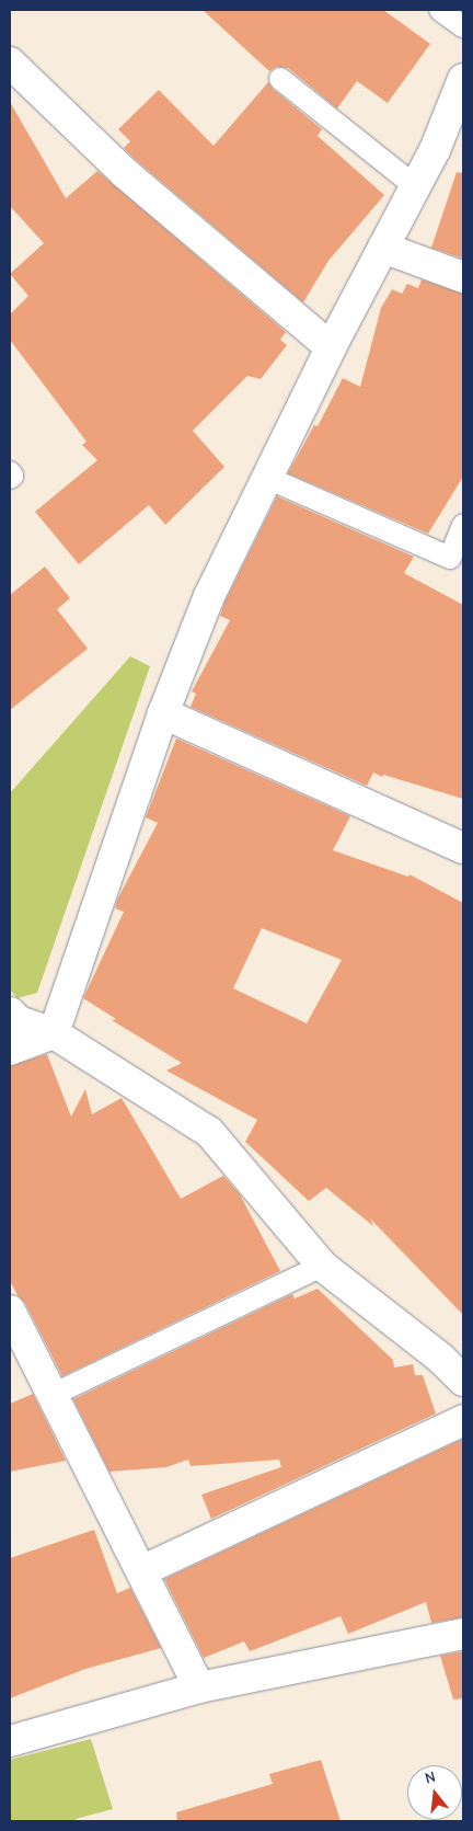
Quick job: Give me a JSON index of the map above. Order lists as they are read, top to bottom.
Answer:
{
  "north": "top"
}
